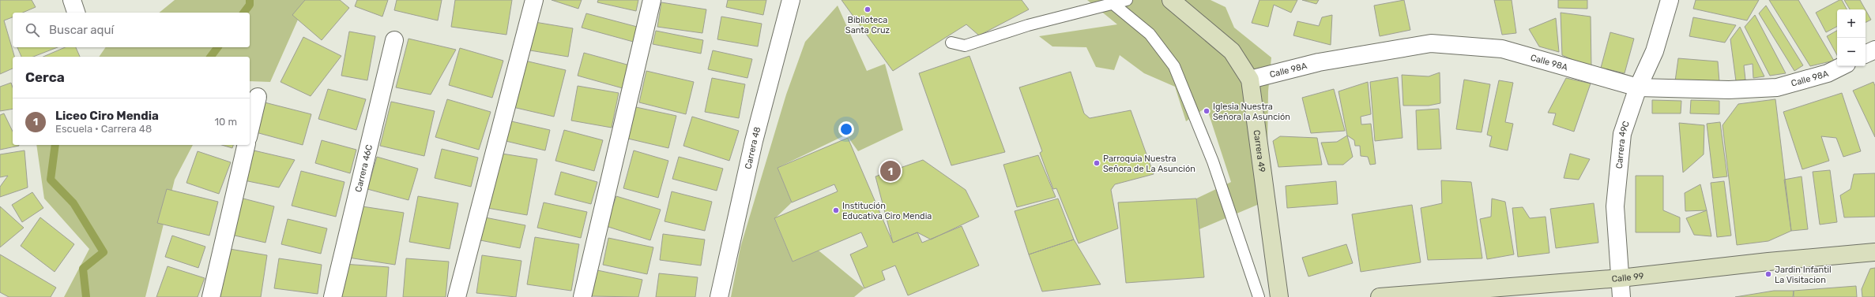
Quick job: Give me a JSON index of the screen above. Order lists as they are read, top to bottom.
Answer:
{
  "streets": {
    "street": [
      "Calle 98A",
      "Carrera 49C",
      "Carrera 48",
      "Carrera 49",
      "Carrera 46C",
      "Calle 99"
    ]
  },
  "crossings": [
    ["Calle 98A", "Carrera 49C"],
    ["Calle 98A", "Carrera 49"],
    ["Carrera 49C", "Calle 99"]
  ],
  "places": [
    "Biblioteca Santa Cruz",
    "Iglesia Nuestra Señora la Asunción",
    "Parroquia Nuestra Señora de La Asunción",
    "Institución Educativa Ciro Mendia",
    "Jardin Infantil La Visitacion"
  ],
  "page": {
    "map_buttons": ["+", "−"],
    "search": "Buscar aquí",
    "heading": "Cerca",
    "list": [
      {
        "mark": "1",
        "name": "Liceo Ciro Mendia",
        "note": "Escuela · Carrera 48",
        "value": "10 m"
      }
    ],
    "pins": "1"
  }
}
